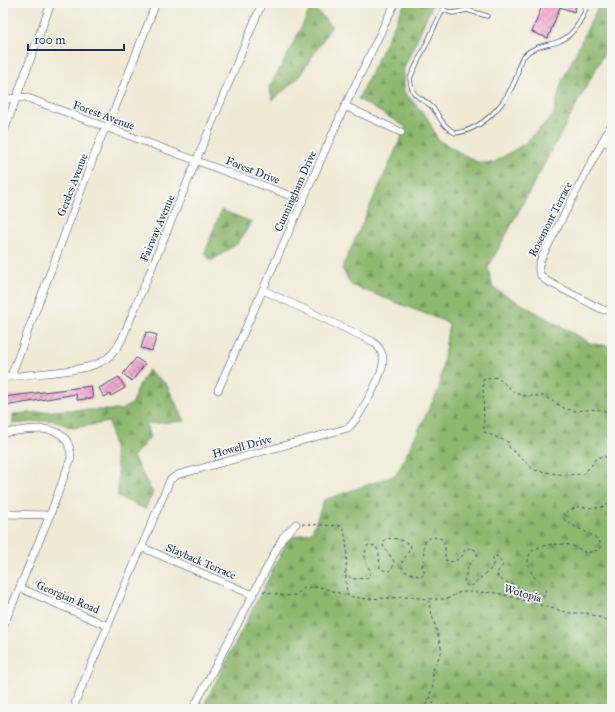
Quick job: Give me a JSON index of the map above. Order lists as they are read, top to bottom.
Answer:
{
  "streets": {
    "street": [
      "Forest Avenue",
      "Forest Drive",
      "Gerdes Avenue",
      "Cunningham Drive",
      "Rosemont Terrace",
      "Fairway Avenue",
      "Howell Drive",
      "Slayback Terrace",
      "Georgian Road"
    ],
    "path": ["Wotopia"]
  },
  "crossings": [
    ["Forest Avenue", "Forest Drive"],
    ["Forest Avenue", "Gerdes Avenue"],
    ["Forest Avenue", "Fairway Avenue"],
    ["Forest Drive", "Cunningham Drive"],
    ["Forest Drive", "Fairway Avenue"],
    ["Gerdes Avenue", "Fairway Avenue"],
    ["Cunningham Drive", "Howell Drive"],
    ["Howell Drive", "Slayback Terrace"],
    ["Howell Drive", "Georgian Road"],
    ["Slayback Terrace", "Wotopia"]
  ],
  "scale_bar": "100 m"
}
